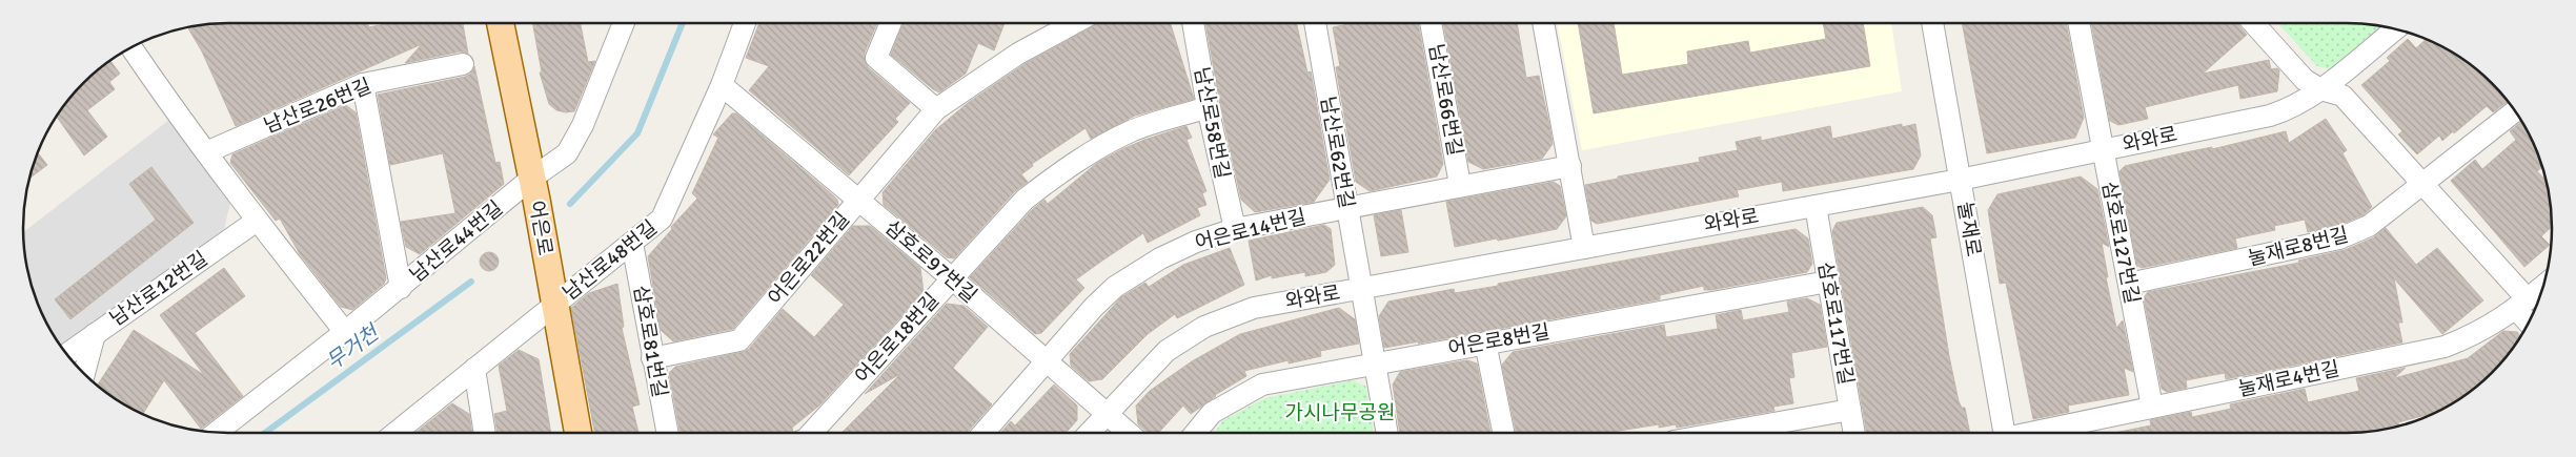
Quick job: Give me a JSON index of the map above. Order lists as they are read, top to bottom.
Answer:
{
  "streets": {
    "main road": ["어은로"],
    "street": [
      "남산로66번길",
      "남산로26번길",
      "남산로58번길",
      "와와로",
      "남산로62번길",
      "눌재로",
      "어은로14번길",
      "남산로44번길",
      "삼호로127번길",
      "눌재로8번길",
      "어은로22번길",
      "남산로48번길",
      "삼호로97번길",
      "남산로12번길",
      "삼호로117번길",
      "어은로18번길",
      "어은로8번길",
      "삼호로81번길",
      "눌재로4번길"
    ]
  },
  "crossings": [
    ["남산로66번길", "어은로14번길"],
    ["남산로26번길", "남산로44번길"],
    ["남산로58번길", "어은로14번길"],
    ["남산로58번길", "어은로18번길"],
    ["와와로", "남산로62번길"],
    ["와와로", "눌재로"],
    ["와와로", "삼호로127번길"],
    ["와와로", "삼호로97번길"],
    ["와와로", "삼호로117번길"],
    ["남산로62번길", "어은로14번길"],
    ["남산로62번길", "어은로8번길"],
    ["어은로", "남산로44번길"],
    ["어은로", "남산로48번길"],
    ["어은로14번길", "삼호로97번길"],
    ["삼호로127번길", "눌재로8번길"],
    ["삼호로127번길", "눌재로4번길"],
    ["어은로22번길", "삼호로97번길"],
    ["어은로22번길", "삼호로81번길"],
    ["남산로48번길", "삼호로97번길"],
    ["남산로48번길", "삼호로81번길"],
    ["삼호로97번길", "어은로18번길"],
    ["삼호로117번길", "어은로8번길"]
  ],
  "water": ["무거천"],
  "parks": ["가시나무공원"]
}
